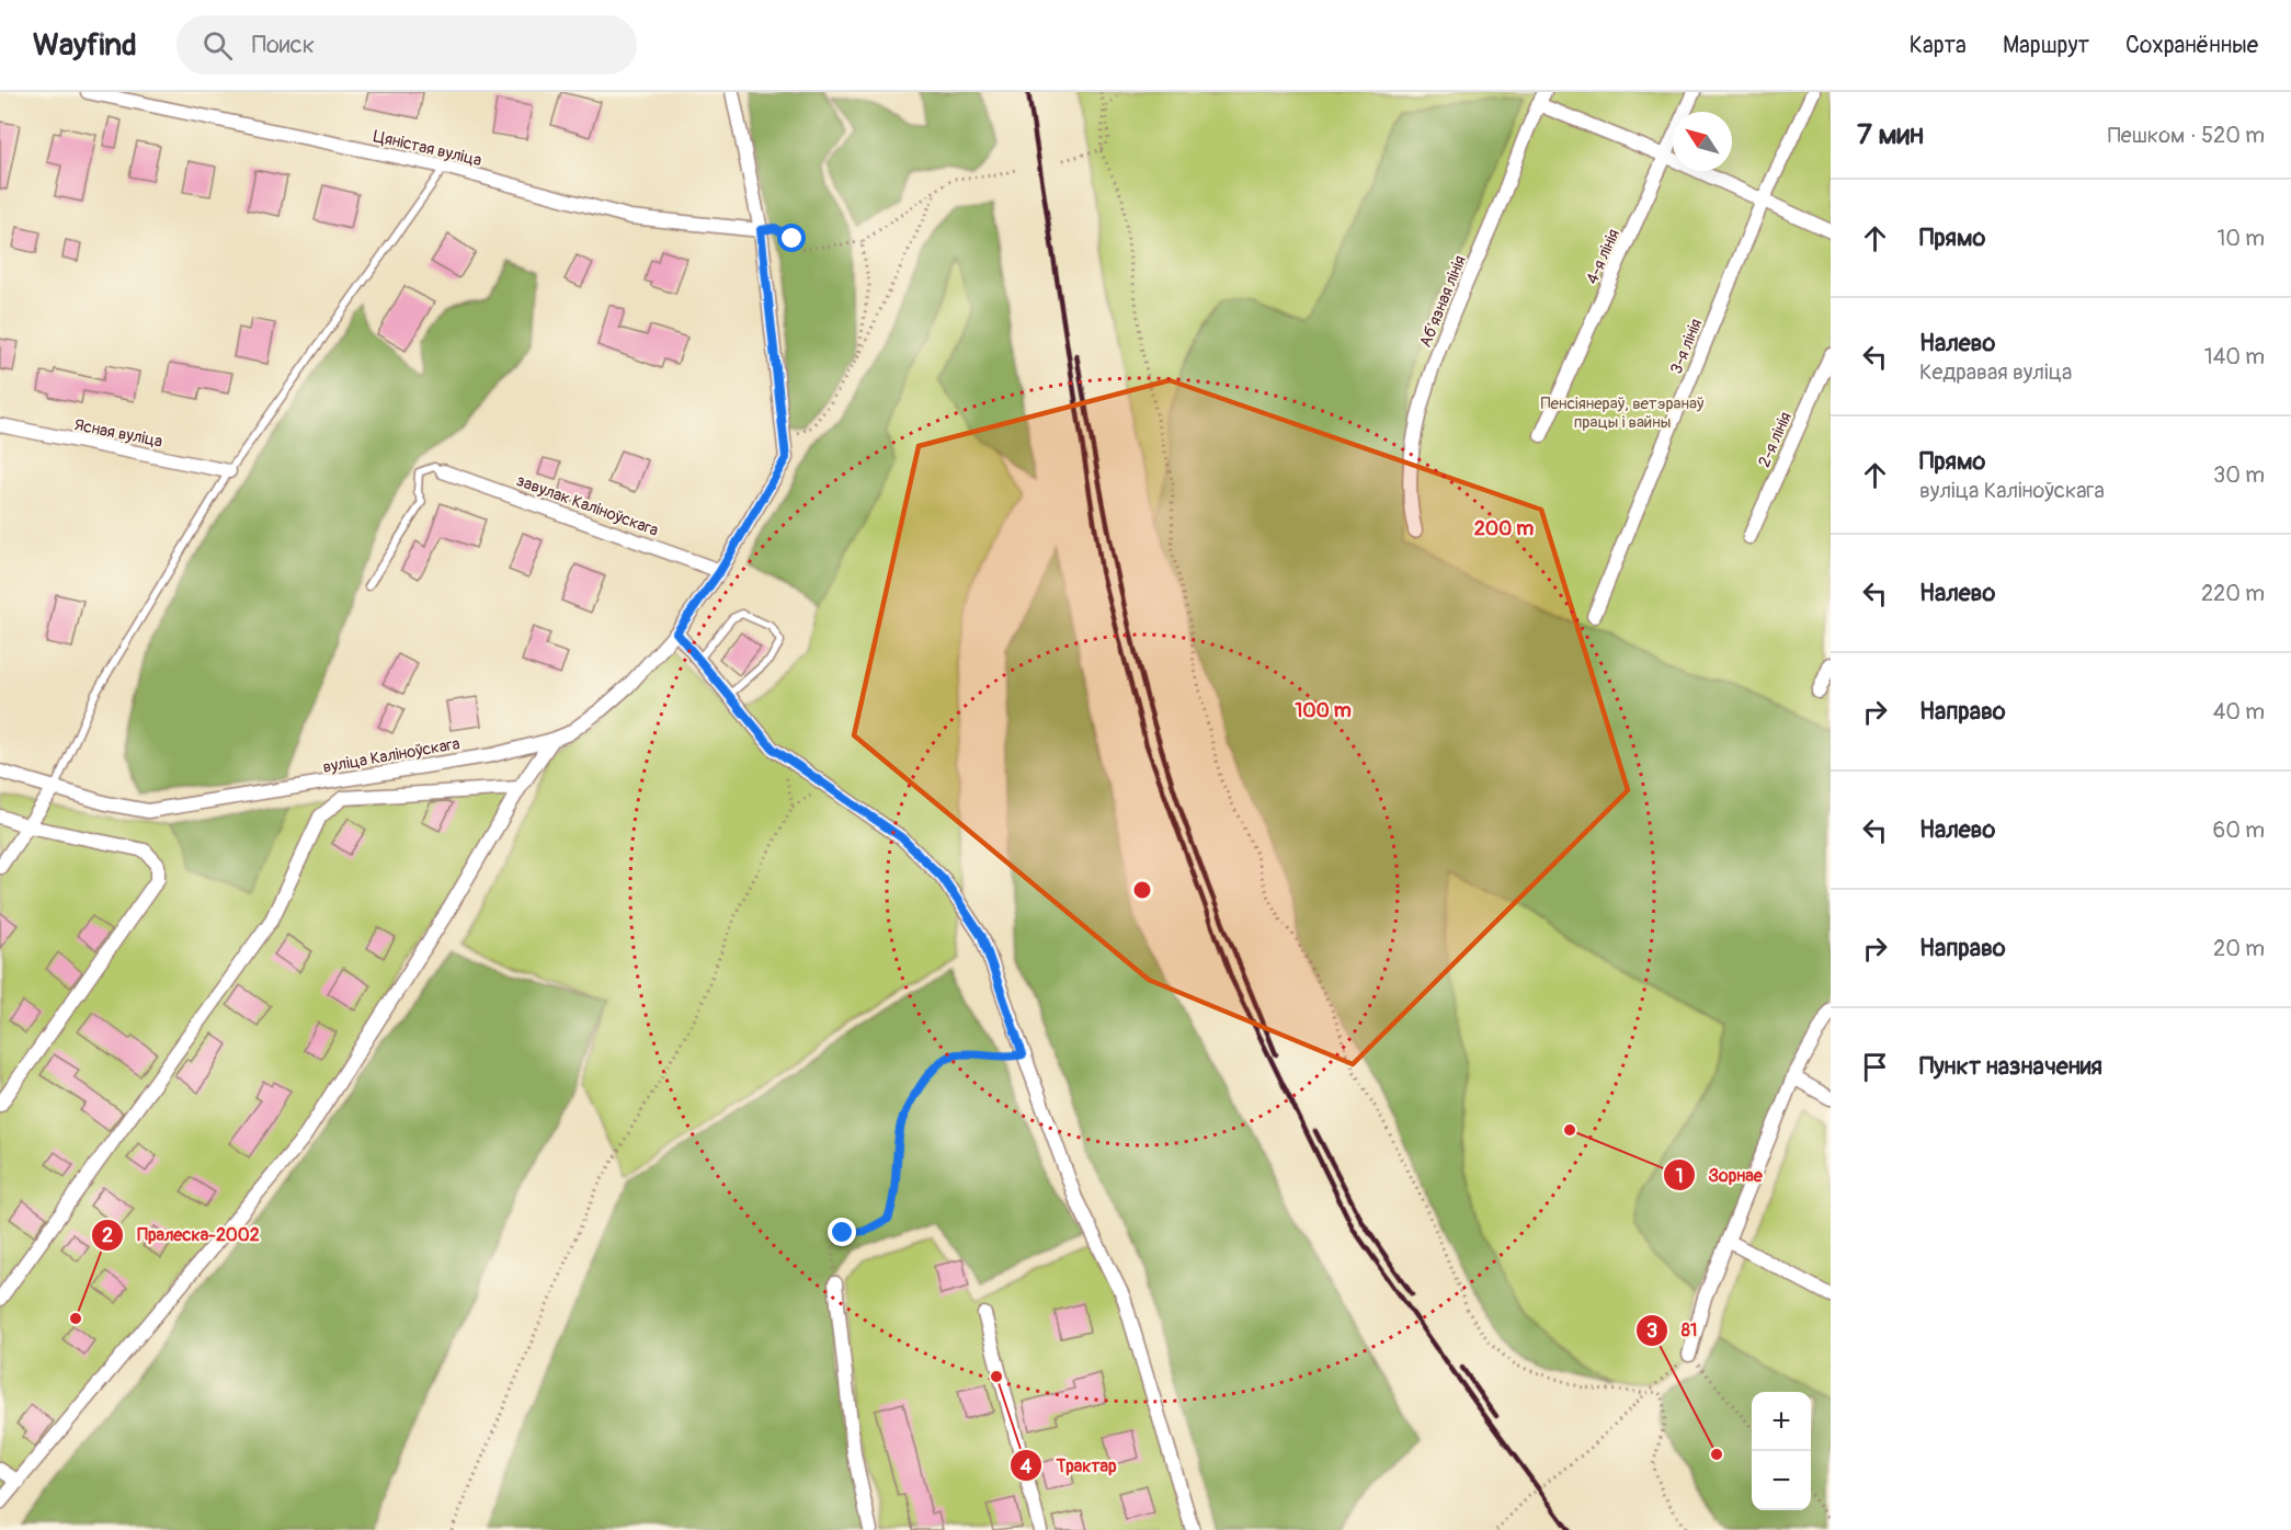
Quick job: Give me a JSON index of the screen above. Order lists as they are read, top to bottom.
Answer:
{
  "streets": {
    "street": [
      "Цяністая вуліца",
      "4-я лінія",
      "Абʼязная лінія",
      "3-я лінія",
      "Ясная вуліца",
      "2-я лінія",
      "завулак Каліноўскага",
      "вуліца Каліноўскага"
    ]
  },
  "crossings": [
    ["Цяністая вуліца", "вуліца Каліноўскага"],
    ["завулак Каліноўскага", "вуліца Каліноўскага"]
  ],
  "parks": ["Пенсіянераў, ветэранаў працы і вайны"],
  "places": [
    "Зорнае",
    "Пралеска-2002",
    "Трактар",
    "81"
  ],
  "north": "top left",
  "page": {
    "header": "Wayfind",
    "search": "Поиск",
    "nav": ["Карта", "Маршрут", "Сохранённые"],
    "heading": ["7 мин", "Пешком · 520 m"],
    "list": [
      ["Прямо", "10 m"],
      ["Налево", "Кедравая вуліца", "140 m"],
      ["Прямо", "вуліца Каліноўскага", "30 m"],
      ["Налево", "220 m"],
      ["Направо", "40 m"],
      ["Налево", "60 m"],
      ["Направо", "20 m"],
      "Пункт назначения"
    ],
    "map_buttons": ["+", "−"]
  },
  "rings": ["200 m", "100 m"]
}
